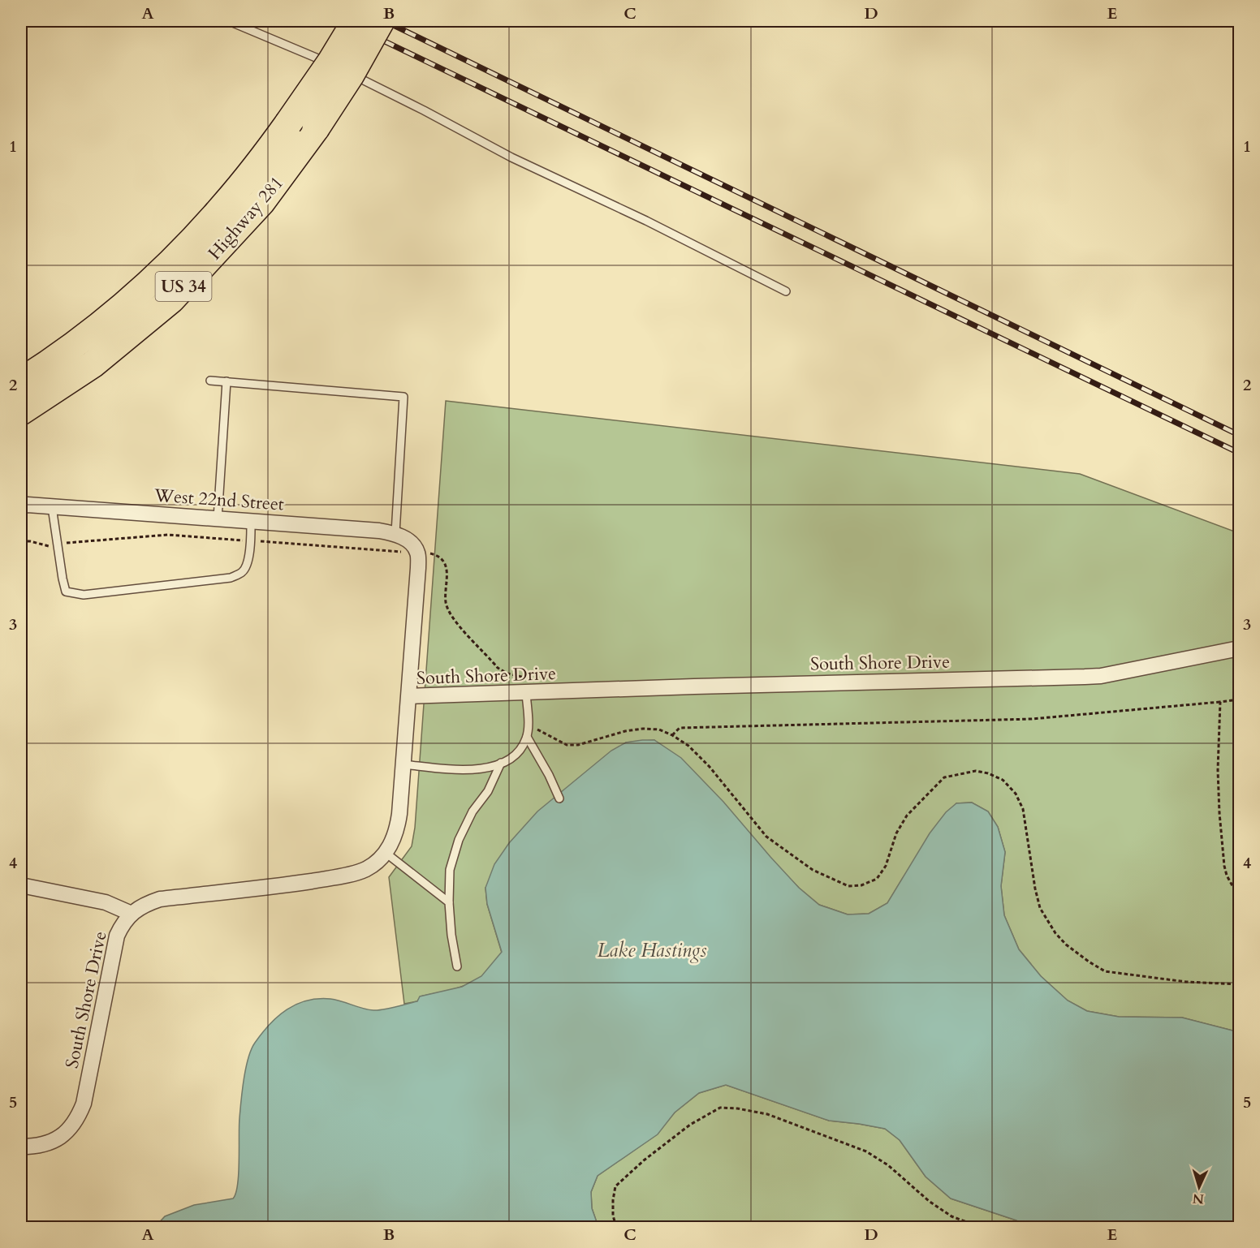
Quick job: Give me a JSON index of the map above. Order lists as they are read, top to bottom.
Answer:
{
  "streets": {
    "highway": ["Highway 281", "US 34"],
    "street": ["West 22nd Street", "South Shore Drive"]
  },
  "water": ["Lake Hastings"],
  "north": "bottom",
  "grid": {
    "columns": [
      "A",
      "B",
      "C",
      "D",
      "E"
    ],
    "rows": [
      "1",
      "2",
      "3",
      "4",
      "5"
    ]
  }
}
